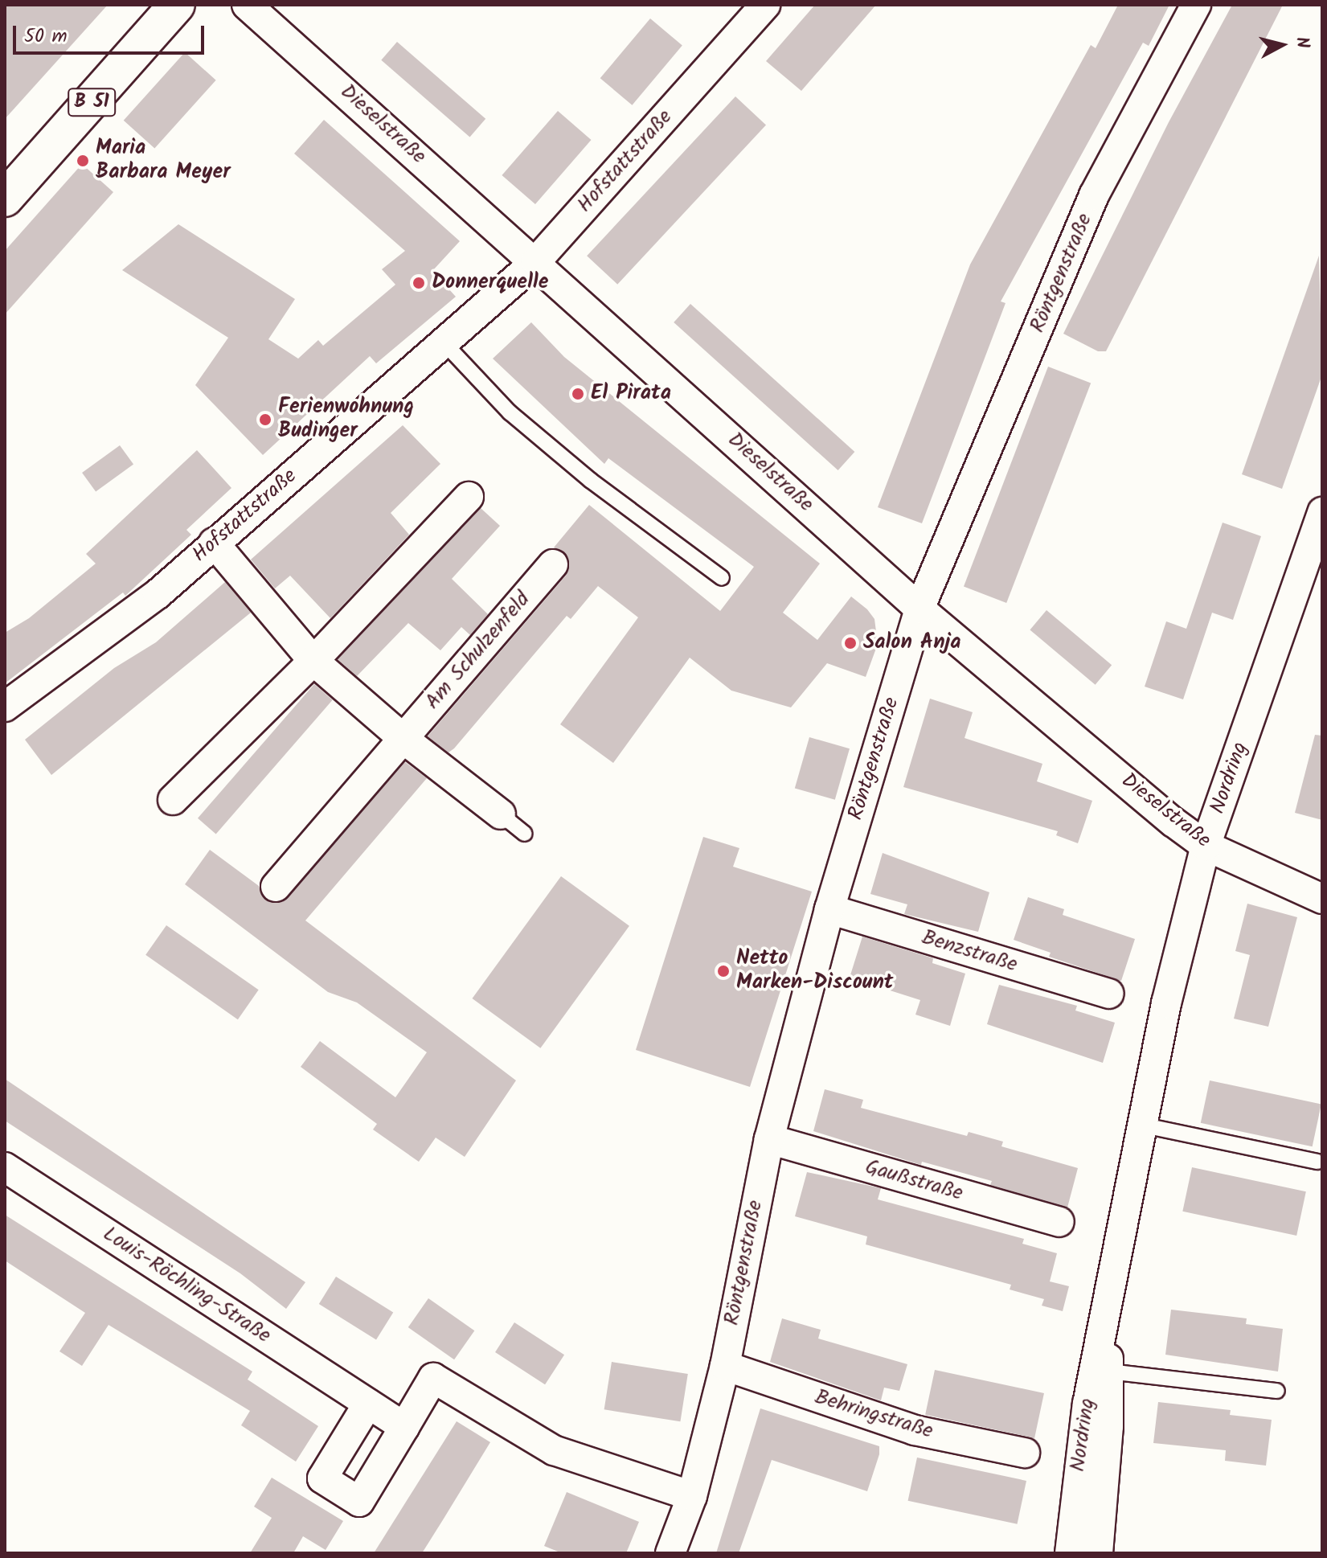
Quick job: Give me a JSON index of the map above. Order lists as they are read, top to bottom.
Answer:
{
  "streets": {
    "main road": ["B 51"],
    "street": [
      "Dieselstraße",
      "Hofstattstraße",
      "Röntgenstraße",
      "Am Schulzenfeld",
      "Nordring",
      "Benzstraße",
      "Gaußstraße",
      "Louis-Röchling-Straße",
      "Behringstraße"
    ]
  },
  "crossings": [
    ["Dieselstraße", "Hofstattstraße"],
    ["Dieselstraße", "Röntgenstraße"],
    ["Dieselstraße", "Nordring"],
    ["Röntgenstraße", "Benzstraße"],
    ["Röntgenstraße", "Gaußstraße"],
    ["Röntgenstraße", "Behringstraße"]
  ],
  "places": [
    "Maria Barbara Meyer",
    "Donnerquelle",
    "El Pirata",
    "Ferienwohnung Budinger",
    "Salon Anja",
    "Netto Marken-Discount"
  ],
  "scale_bar": "50 m",
  "north": "right"
}
